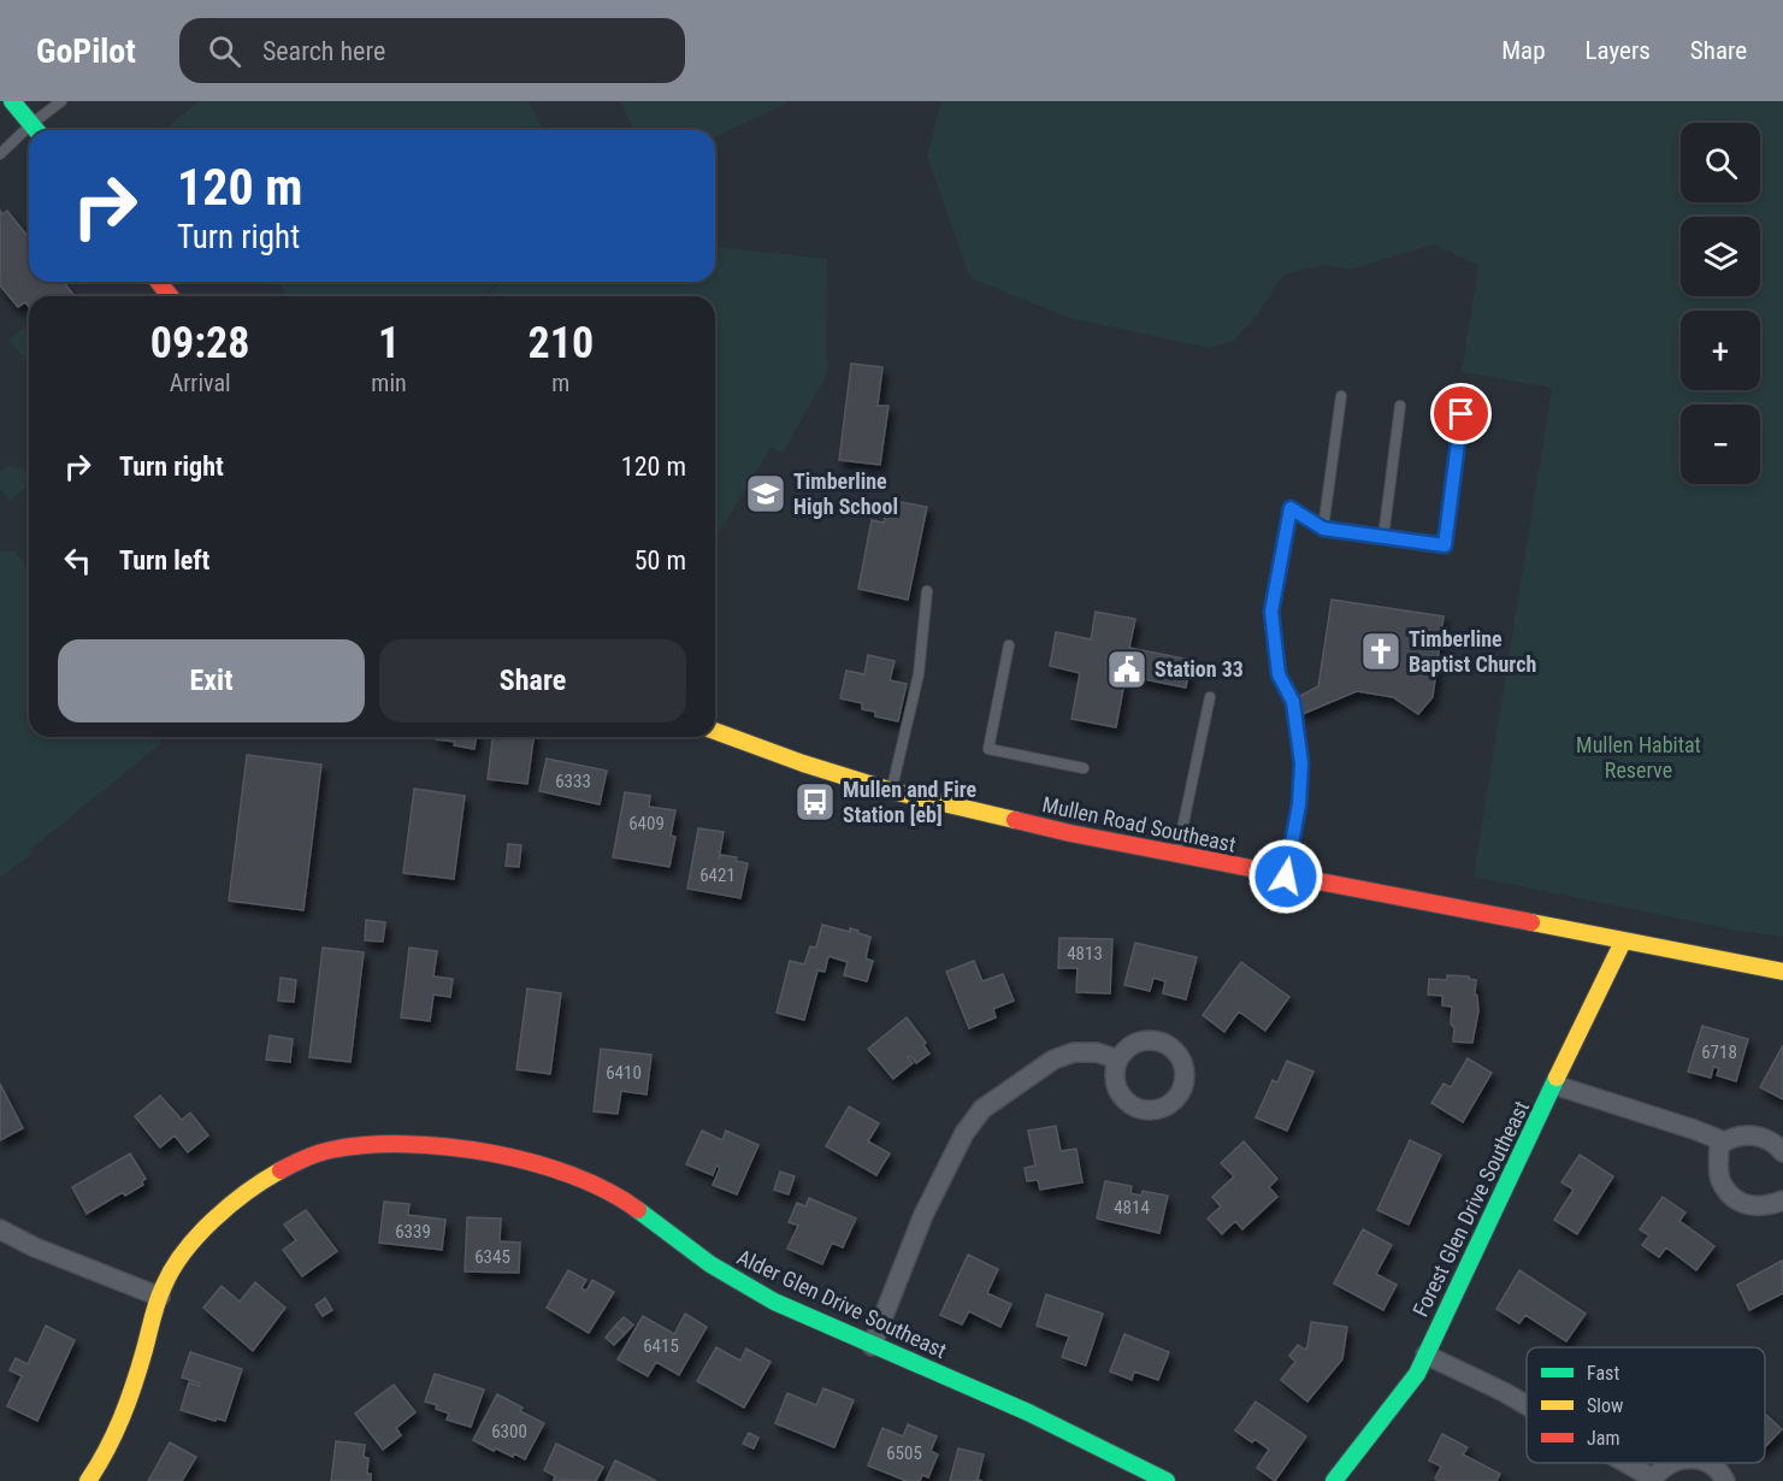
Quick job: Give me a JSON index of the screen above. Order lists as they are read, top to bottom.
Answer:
{
  "streets": {
    "street": ["Mullen Road Southeast", "Forest Glen Drive Southeast", "Alder Glen Drive Southeast"]
  },
  "crossings": [
    ["Mullen Road Southeast", "Forest Glen Drive Southeast"]
  ],
  "parks": ["Mullen Habitat Reserve"],
  "places": {
    "school or university": ["Timberline High School"],
    "church": ["Timberline Baptist Church"],
    "public building": ["Station 33"],
    "bus stop": ["Mullen and Fire Station [eb]"]
  },
  "house_numbers": [
    "6333",
    "6409",
    "6421",
    "4813",
    "6718",
    "6410",
    "4814",
    "6339",
    "6345",
    "6415",
    "6300",
    "6505"
  ],
  "legend": ["Fast", "Slow", "Jam"],
  "page": {
    "header": "GoPilot",
    "search": "Search here",
    "nav": ["Map", "Layers", "Share"],
    "map_buttons": ["+", "−"],
    "turn": ["120 m", "Turn right"],
    "eta": [
      "09:28",
      "Arrival",
      "1",
      "min",
      "210",
      "m"
    ],
    "list": [
      {
        "name": "Turn right",
        "value": "120 m"
      },
      {
        "name": "Turn left",
        "value": "50 m"
      }
    ],
    "buttons": ["Exit", "Share"]
  }
}
